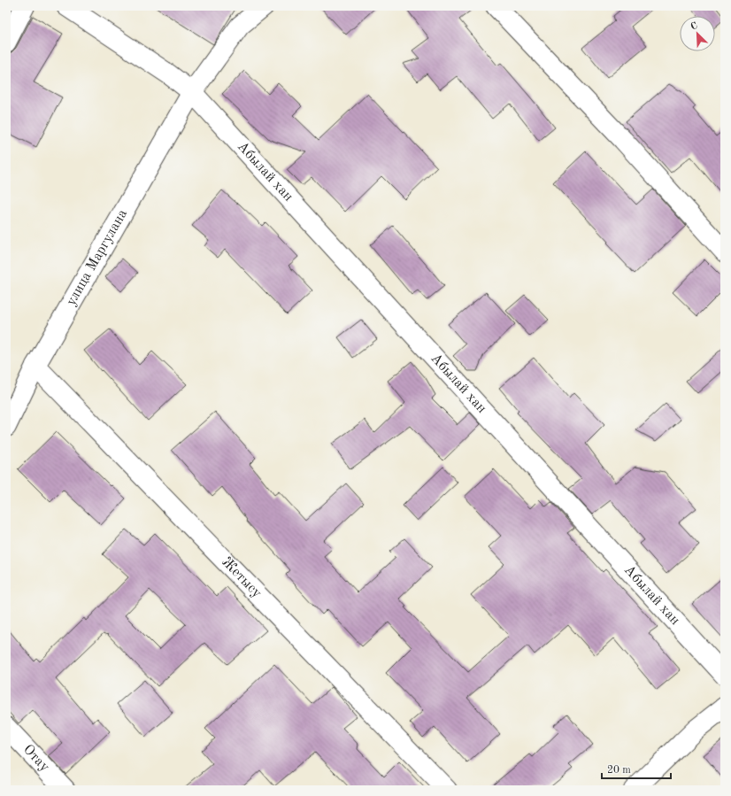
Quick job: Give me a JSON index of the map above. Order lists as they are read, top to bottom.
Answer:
{
  "streets": {
    "street": [
      "Абылай хан",
      "улица Маргулана",
      "Жетысу",
      "Отау"
    ]
  },
  "crossings": [
    ["Абылай хан", "улица Маргулана"],
    ["улица Маргулана", "Жетысу"]
  ],
  "scale_bar": "20 m",
  "north": "top left"
}
